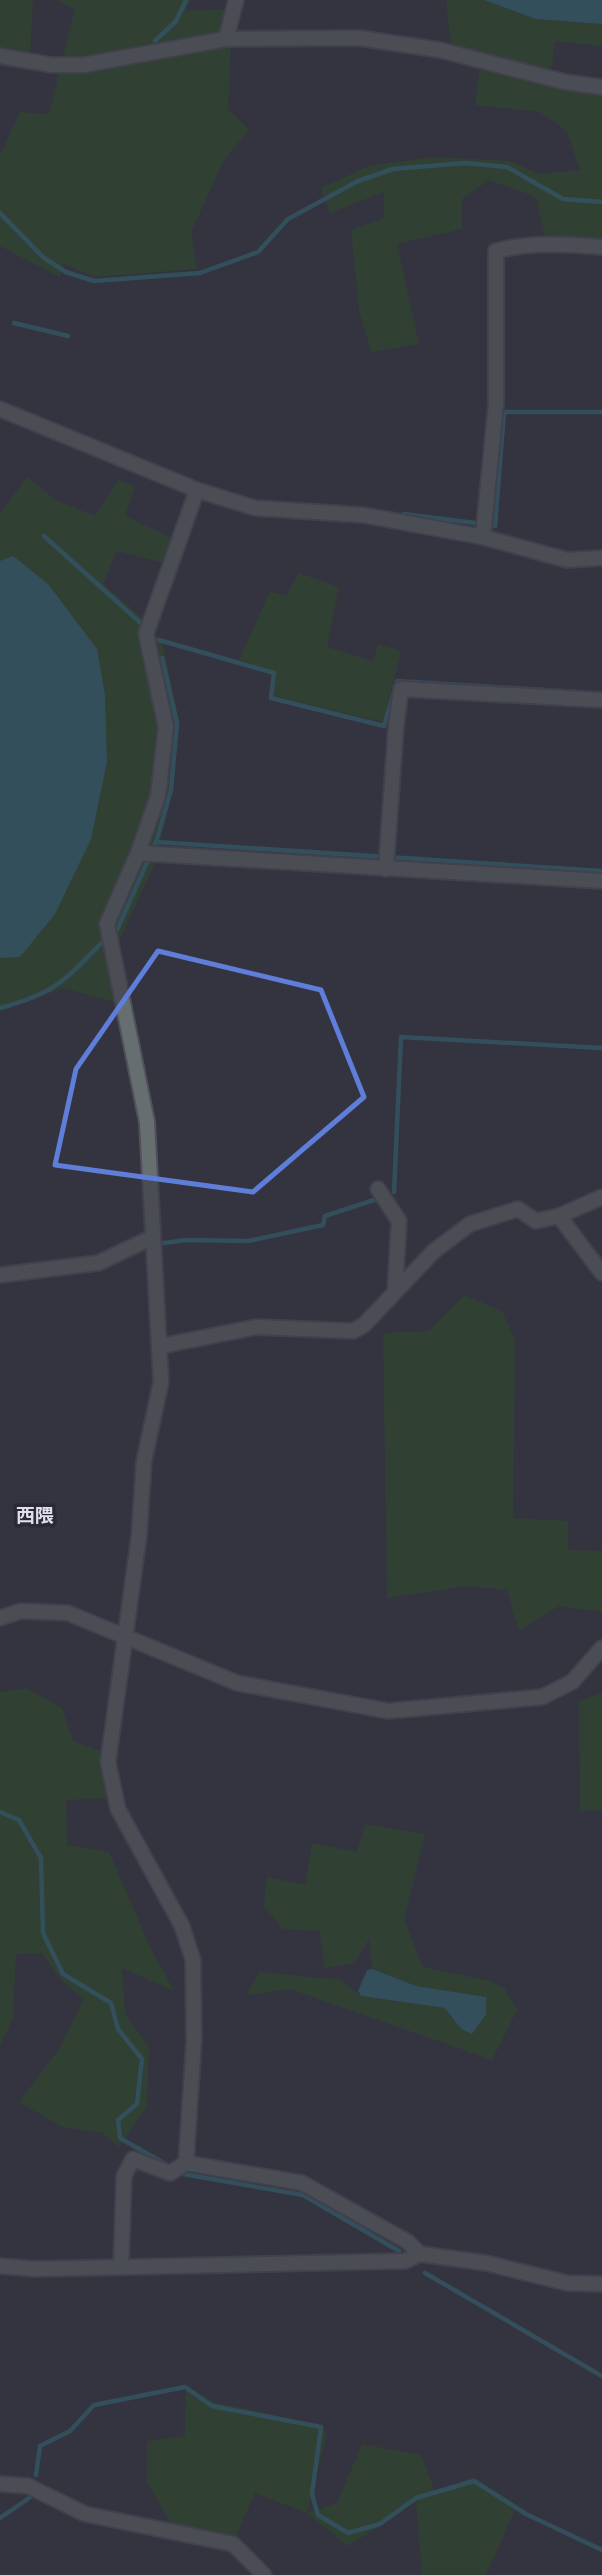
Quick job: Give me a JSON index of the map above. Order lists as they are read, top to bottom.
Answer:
{
  "districts": ["西隈"]
}
